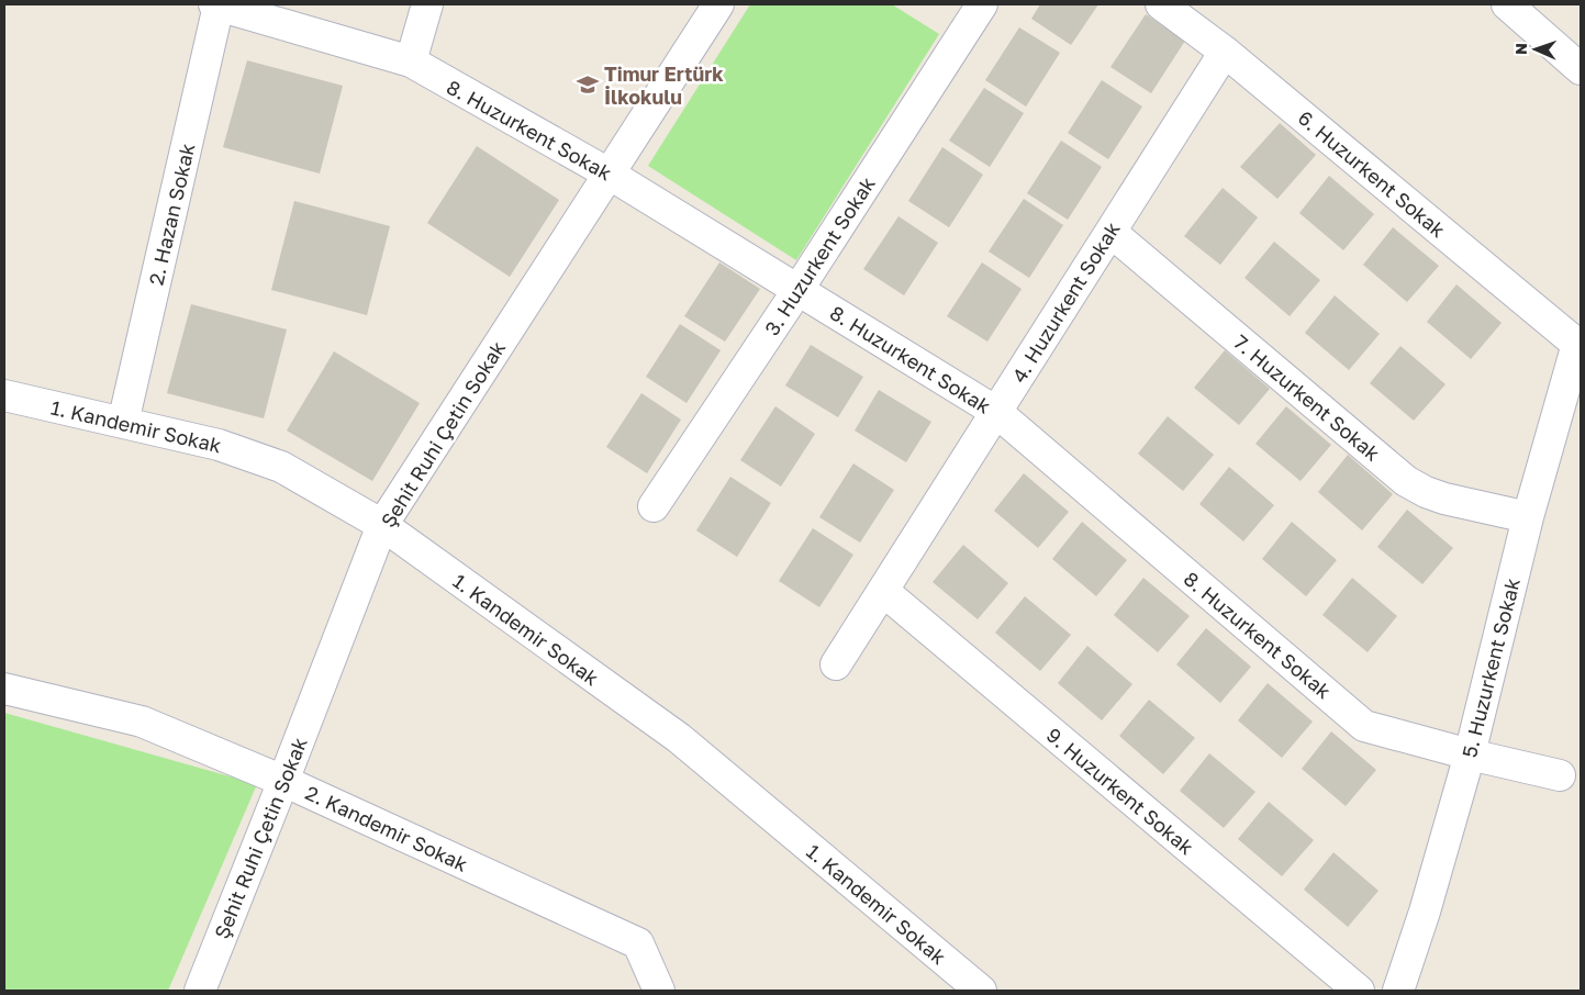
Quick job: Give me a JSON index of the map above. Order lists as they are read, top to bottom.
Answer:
{
  "streets": {
    "street": [
      "8. Huzurkent Sokak",
      "6. Huzurkent Sokak",
      "2. Hazan Sokak",
      "3. Huzurkent Sokak",
      "4. Huzurkent Sokak",
      "7. Huzurkent Sokak",
      "1. Kandemir Sokak",
      "Şehit Ruhi Çetin Sokak",
      "5. Huzurkent Sokak",
      "9. Huzurkent Sokak",
      "2. Kandemir Sokak"
    ]
  },
  "crossings": [
    ["8. Huzurkent Sokak", "2. Hazan Sokak"],
    ["8. Huzurkent Sokak", "3. Huzurkent Sokak"],
    ["8. Huzurkent Sokak", "4. Huzurkent Sokak"],
    ["8. Huzurkent Sokak", "Şehit Ruhi Çetin Sokak"],
    ["8. Huzurkent Sokak", "5. Huzurkent Sokak"],
    ["6. Huzurkent Sokak", "4. Huzurkent Sokak"],
    ["6. Huzurkent Sokak", "5. Huzurkent Sokak"],
    ["2. Hazan Sokak", "1. Kandemir Sokak"],
    ["4. Huzurkent Sokak", "7. Huzurkent Sokak"],
    ["4. Huzurkent Sokak", "9. Huzurkent Sokak"],
    ["7. Huzurkent Sokak", "5. Huzurkent Sokak"],
    ["1. Kandemir Sokak", "Şehit Ruhi Çetin Sokak"],
    ["Şehit Ruhi Çetin Sokak", "2. Kandemir Sokak"]
  ],
  "places": {
    "school or university": ["Timur Ertürk İlkokulu"]
  },
  "north": "left"
}
